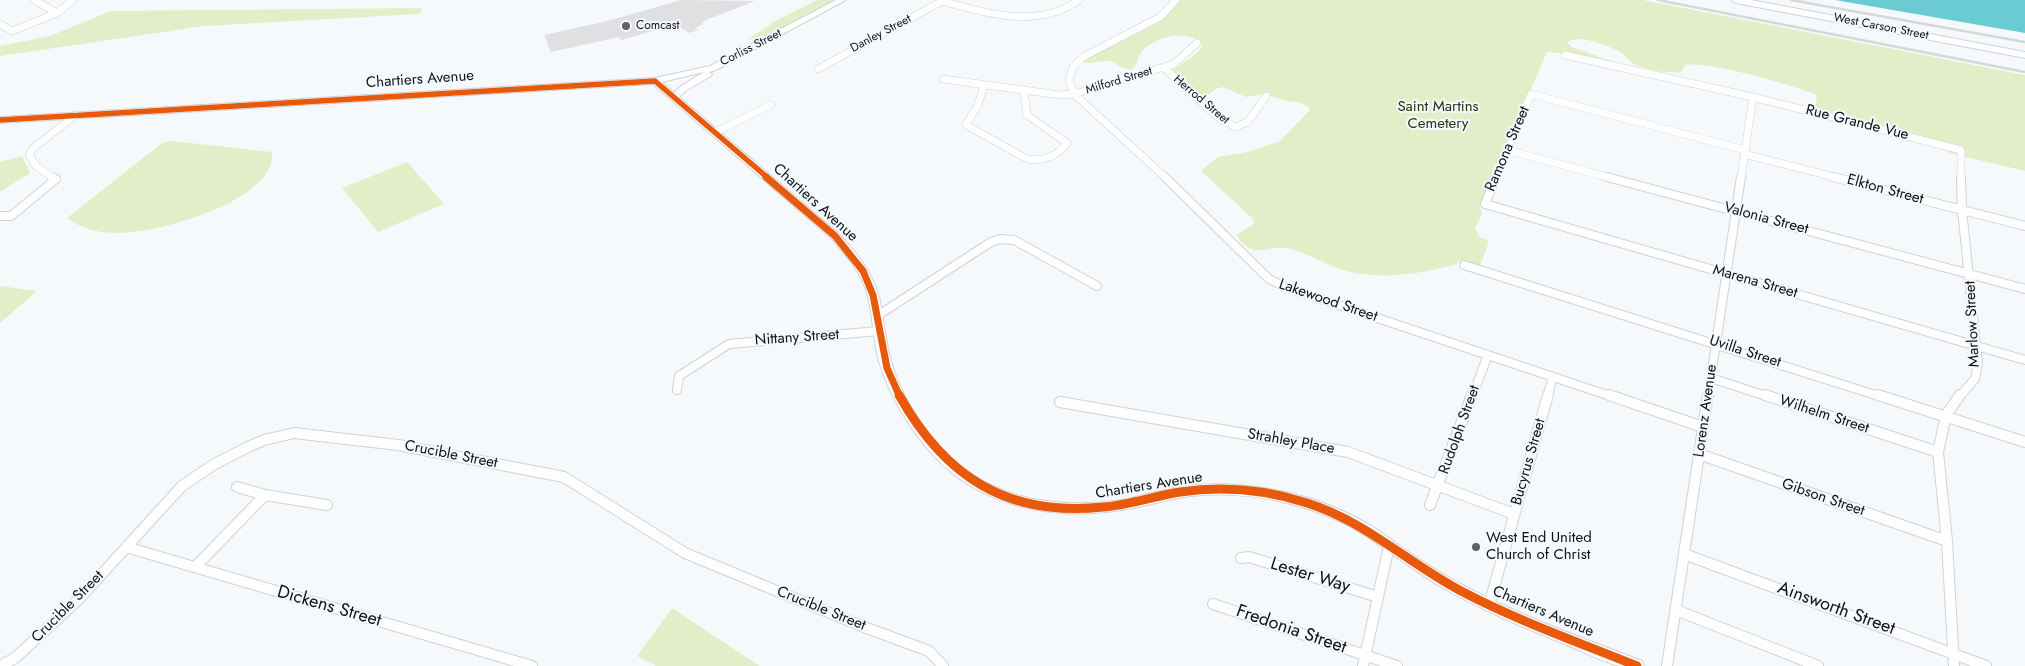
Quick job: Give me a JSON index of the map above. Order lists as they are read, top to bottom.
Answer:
{
  "streets": {
    "main road": ["West Carson Street"],
    "street": [
      "Danley Street",
      "Corliss Street",
      "Chartiers Avenue",
      "Milford Street",
      "Herrod Street",
      "Rue Grande Vue",
      "Ramona Street",
      "Elkton Street",
      "Valonia Street",
      "Marena Street",
      "Lakewood Street",
      "Marlow Street",
      "Nittany Street",
      "Uvilla Street",
      "Lorenz Avenue",
      "Wilhelm Street",
      "Rudolph Street",
      "Strahley Place",
      "Crucible Street",
      "Bucyrus Street",
      "Gibson Street",
      "Lester Way",
      "Dickens Street",
      "Ainsworth Street",
      "Fredonia Street"
    ]
  },
  "crossings": [
    ["Corliss Street", "Chartiers Avenue"],
    ["Chartiers Avenue", "Nittany Street"],
    ["Chartiers Avenue", "Bucyrus Street"],
    ["Milford Street", "Herrod Street"],
    ["Milford Street", "Lakewood Street"],
    ["Rue Grande Vue", "Marlow Street"],
    ["Rue Grande Vue", "Lorenz Avenue"],
    ["Ramona Street", "Elkton Street"],
    ["Ramona Street", "Valonia Street"],
    ["Ramona Street", "Marena Street"],
    ["Elkton Street", "Marlow Street"],
    ["Elkton Street", "Lorenz Avenue"],
    ["Valonia Street", "Marlow Street"],
    ["Valonia Street", "Lorenz Avenue"],
    ["Marena Street", "Marlow Street"],
    ["Marena Street", "Lorenz Avenue"],
    ["Lakewood Street", "Lorenz Avenue"],
    ["Lakewood Street", "Rudolph Street"],
    ["Lakewood Street", "Bucyrus Street"],
    ["Marlow Street", "Uvilla Street"],
    ["Marlow Street", "Wilhelm Street"],
    ["Marlow Street", "Gibson Street"],
    ["Marlow Street", "Ainsworth Street"],
    ["Uvilla Street", "Lorenz Avenue"],
    ["Lorenz Avenue", "Wilhelm Street"],
    ["Lorenz Avenue", "Gibson Street"],
    ["Lorenz Avenue", "Ainsworth Street"],
    ["Rudolph Street", "Strahley Place"],
    ["Strahley Place", "Bucyrus Street"],
    ["Crucible Street", "Dickens Street"]
  ],
  "parks": ["Saint Martins Cemetery"],
  "places": ["Comcast", "West End United Church of Christ"]
}
